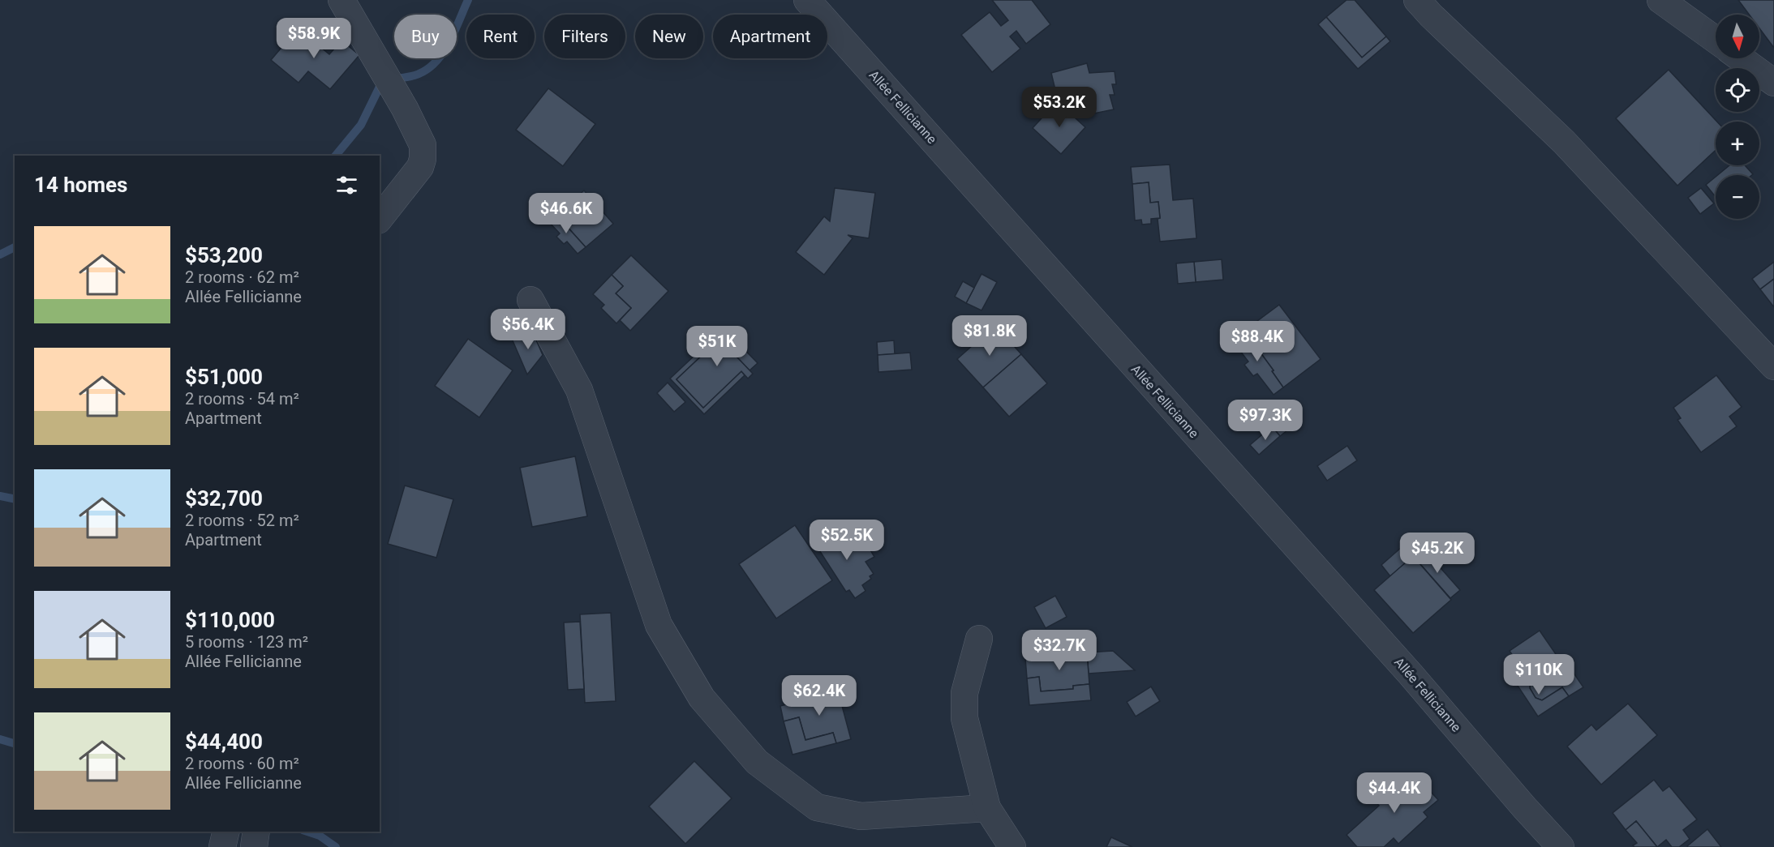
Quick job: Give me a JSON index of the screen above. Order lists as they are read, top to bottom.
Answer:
{
  "streets": {
    "street": ["Allée Fellicianne"]
  },
  "north": "bottom",
  "page": {
    "map_buttons": ["+", "−"],
    "chip": [
      "Buy",
      "Rent",
      "Filters",
      "New",
      "Apartment"
    ],
    "price": [
      "$58.9K",
      "$53.2K",
      "$46.6K",
      "$56.4K",
      "$81.8K",
      "$88.4K",
      "$51K",
      "$97.3K",
      "$52.5K",
      "$45.2K",
      "$32.7K",
      "$110K",
      "$62.4K",
      "$44.4K"
    ],
    "heading": "14 homes",
    "list": [
      {
        "name": "$53,200",
        "note": "2 rooms · 62 m² · Allée Fellicianne"
      },
      {
        "name": "$51,000",
        "note": "2 rooms · 54 m² · Apartment"
      },
      {
        "name": "$32,700",
        "note": "2 rooms · 52 m² · Apartment"
      },
      {
        "name": "$110,000",
        "note": "5 rooms · 123 m² · Allée Fellicianne"
      },
      {
        "name": "$44,400",
        "note": "2 rooms · 60 m² · Allée Fellicianne"
      }
    ]
  }
}
